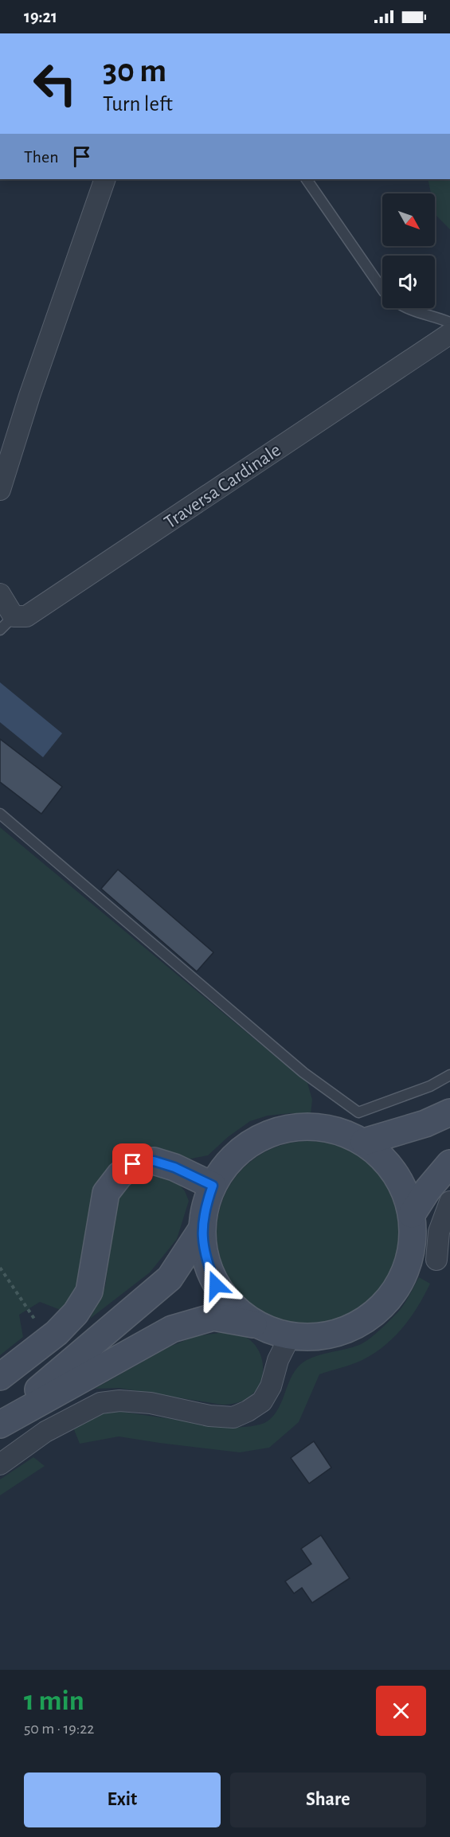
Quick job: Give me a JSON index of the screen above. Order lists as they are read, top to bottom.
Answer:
{
  "streets": {
    "street": ["Traversa Cardinale"]
  },
  "north": "bottom right",
  "page": {
    "status": "19:21",
    "turn": ["30 m", "Turn left"],
    "then": "Then",
    "heading": ["1 min", "50 m · 19:22"],
    "buttons": ["Exit", "Share"]
  }
}
